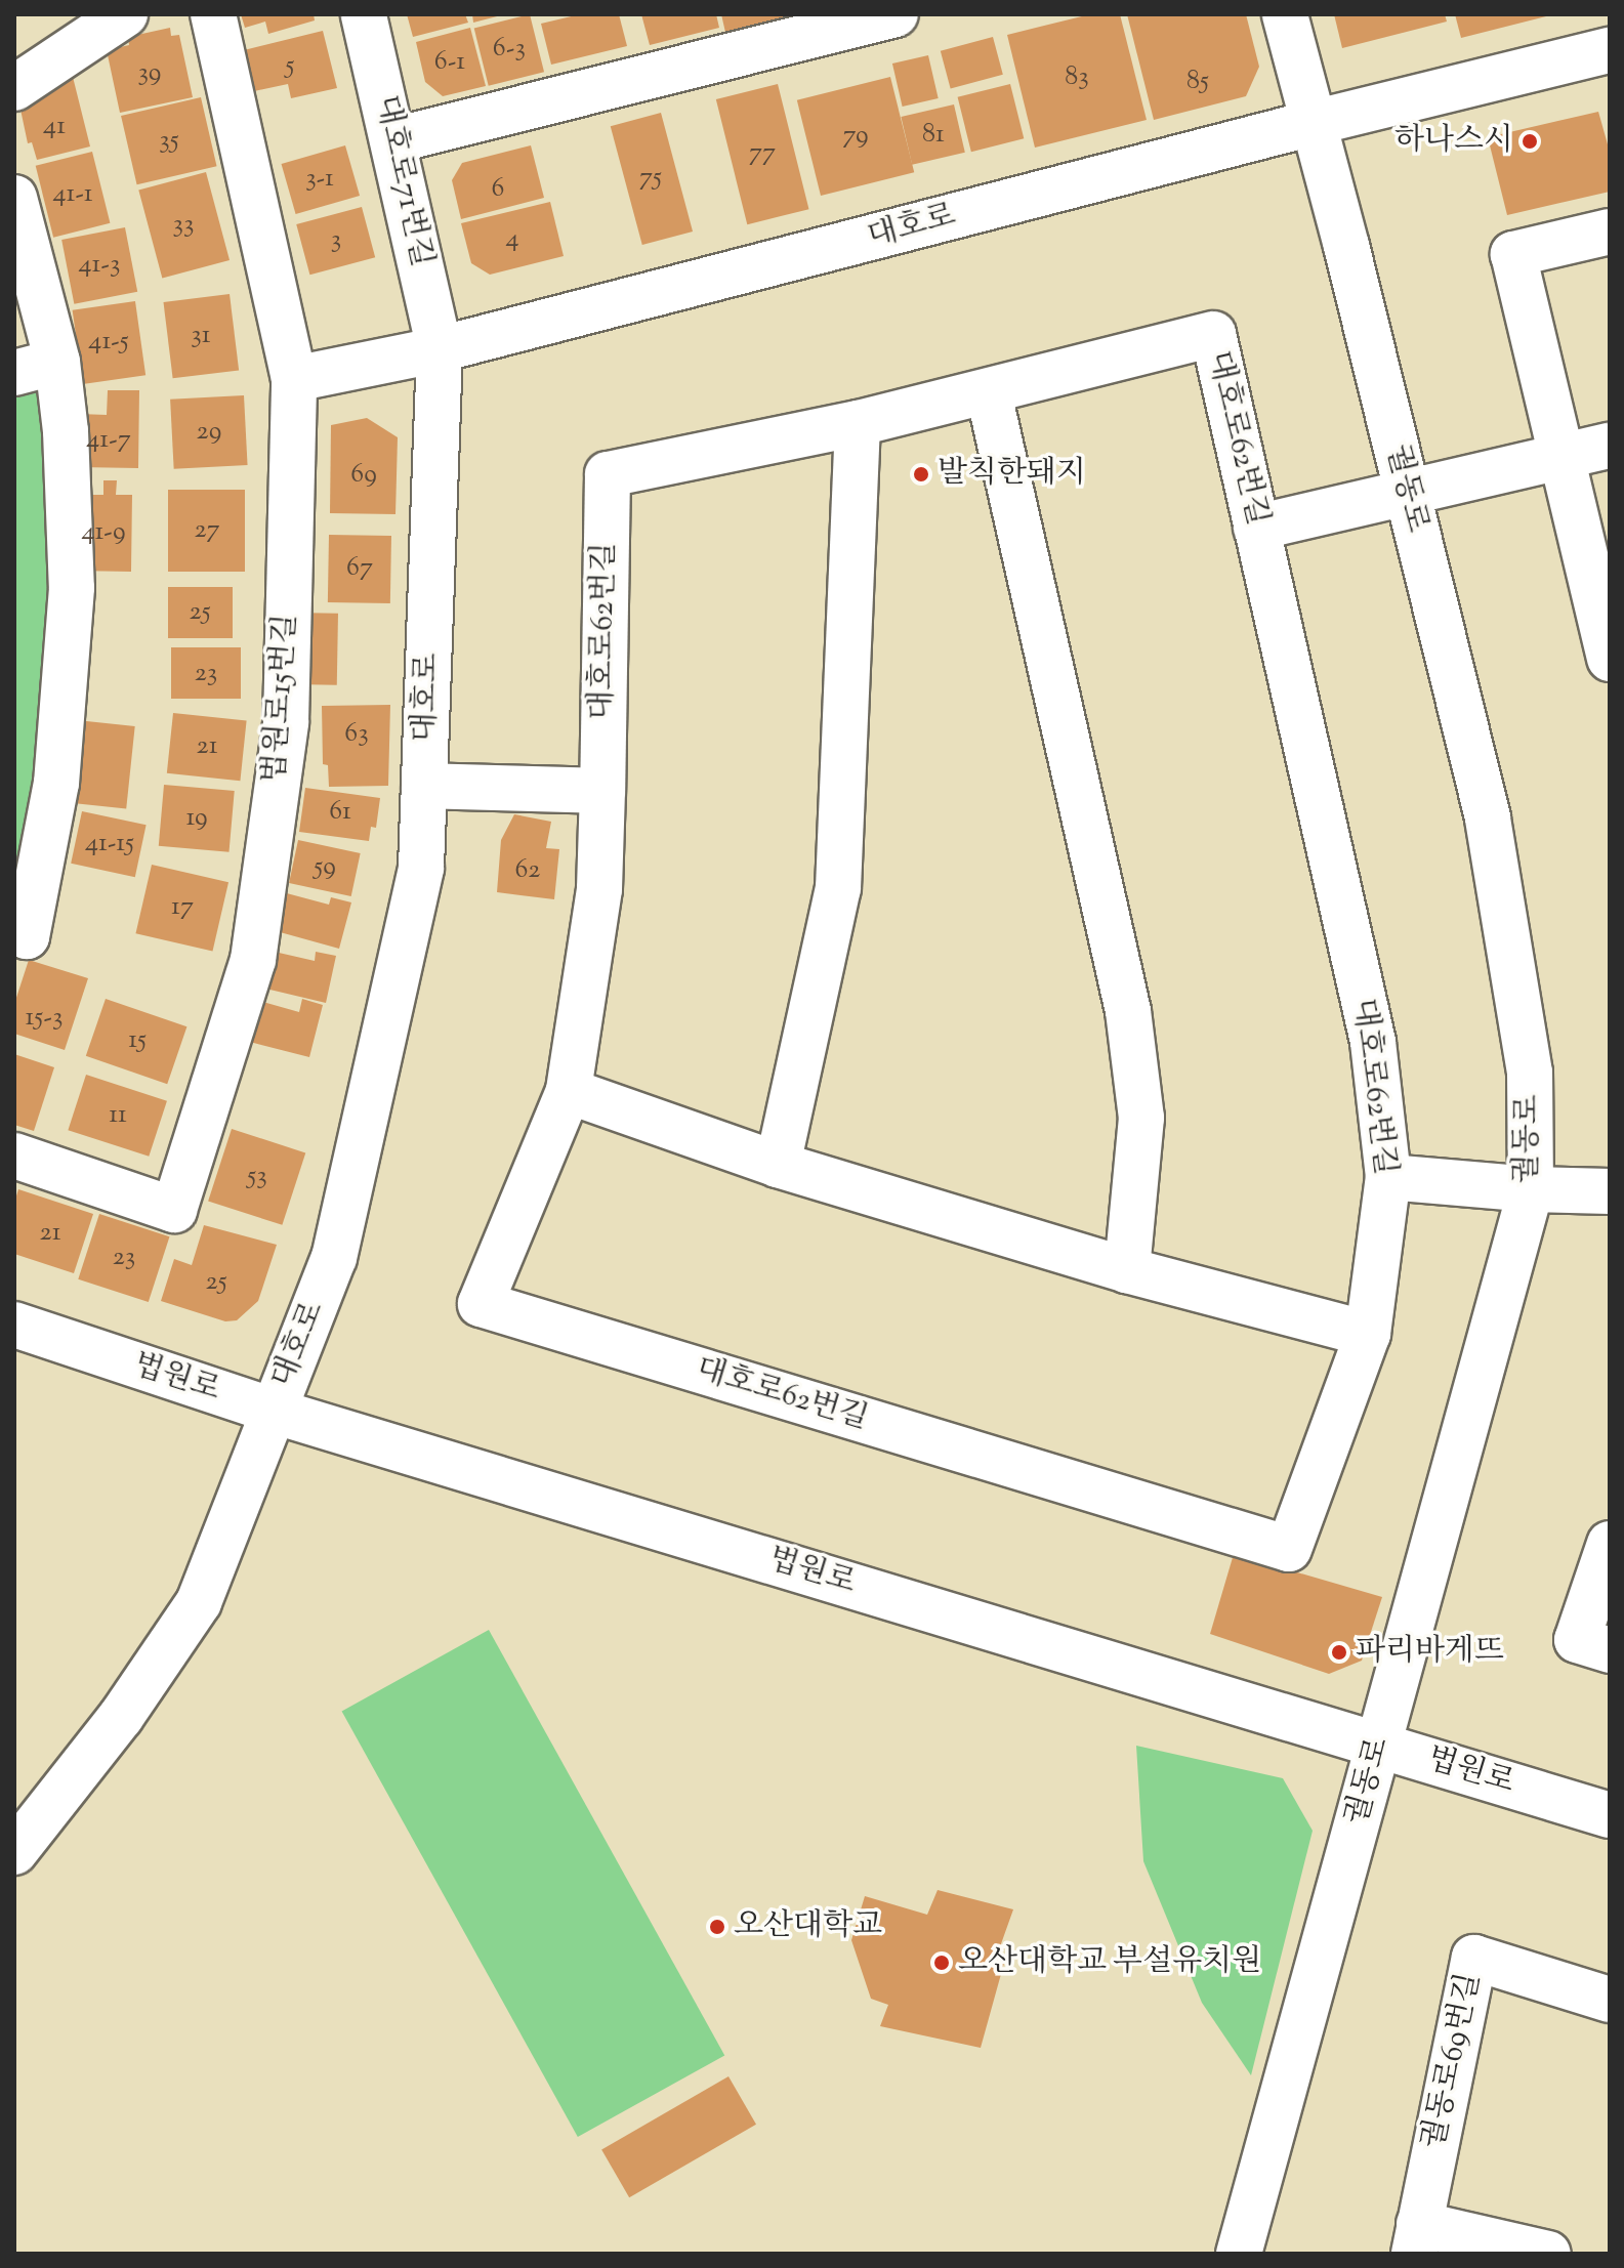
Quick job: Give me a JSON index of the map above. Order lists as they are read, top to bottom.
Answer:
{
  "streets": {
    "street": [
      "대호로71번길",
      "대호로",
      "대호로62번길",
      "궐동로",
      "법원로15번길",
      "법원로",
      "궐동로69번길"
    ]
  },
  "crossings": [
    ["대호로71번길", "대호로"],
    ["대호로", "궐동로"],
    ["대호로", "법원로"],
    ["궐동로", "법원로"]
  ],
  "places": [
    "하나스시",
    "발칙한돼지",
    "파리바게뜨",
    "오산대학교",
    "오산대학교 부설유치원"
  ],
  "house_numbers": [
    "6-3",
    "6-1",
    "5",
    "39",
    "83",
    "85",
    "41",
    "81",
    "79",
    "35",
    "77",
    "75",
    "3-1",
    "6",
    "41-1",
    "33",
    "4",
    "3",
    "41-3",
    "31",
    "41-5",
    "29",
    "41-7",
    "69",
    "27",
    "41-9",
    "67",
    "25",
    "23",
    "63",
    "21",
    "61",
    "19",
    "41-15",
    "59",
    "62",
    "17",
    "15-3",
    "15",
    "11",
    "53",
    "21",
    "23",
    "25"
  ]
}
